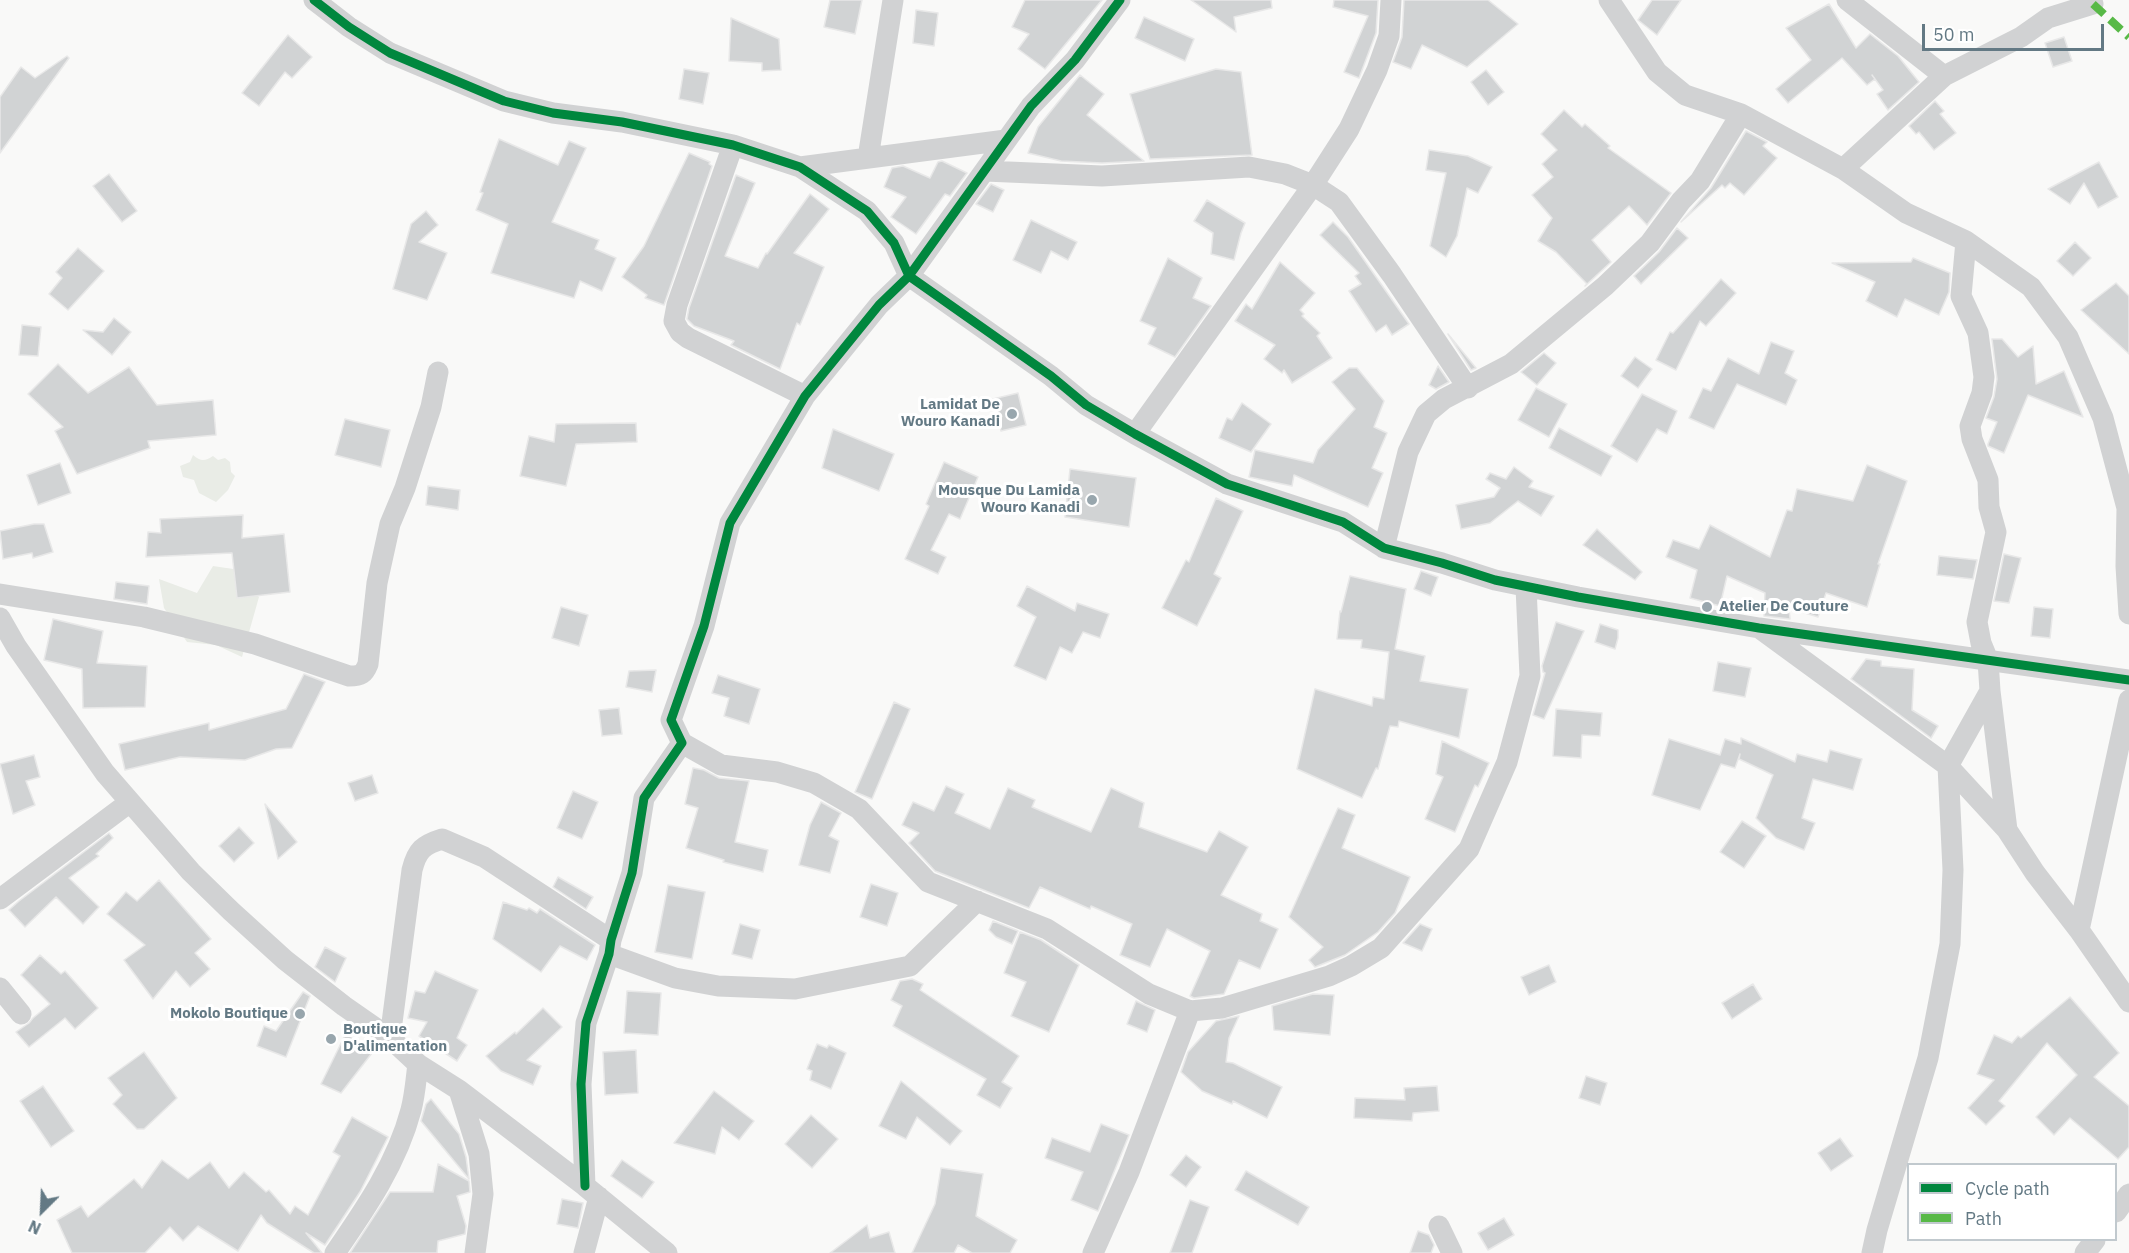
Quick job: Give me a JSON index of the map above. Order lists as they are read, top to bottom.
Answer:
{
  "places": [
    "Lamidat De Wouro Kanadi",
    "Mousque Du Lamida Wouro Kanadi",
    "Atelier De Couture",
    "Mokolo Boutique",
    "Boutique D'alimentation"
  ],
  "legend": ["Cycle path", "Path"],
  "scale_bar": "50 m",
  "north": "bottom left"
}
